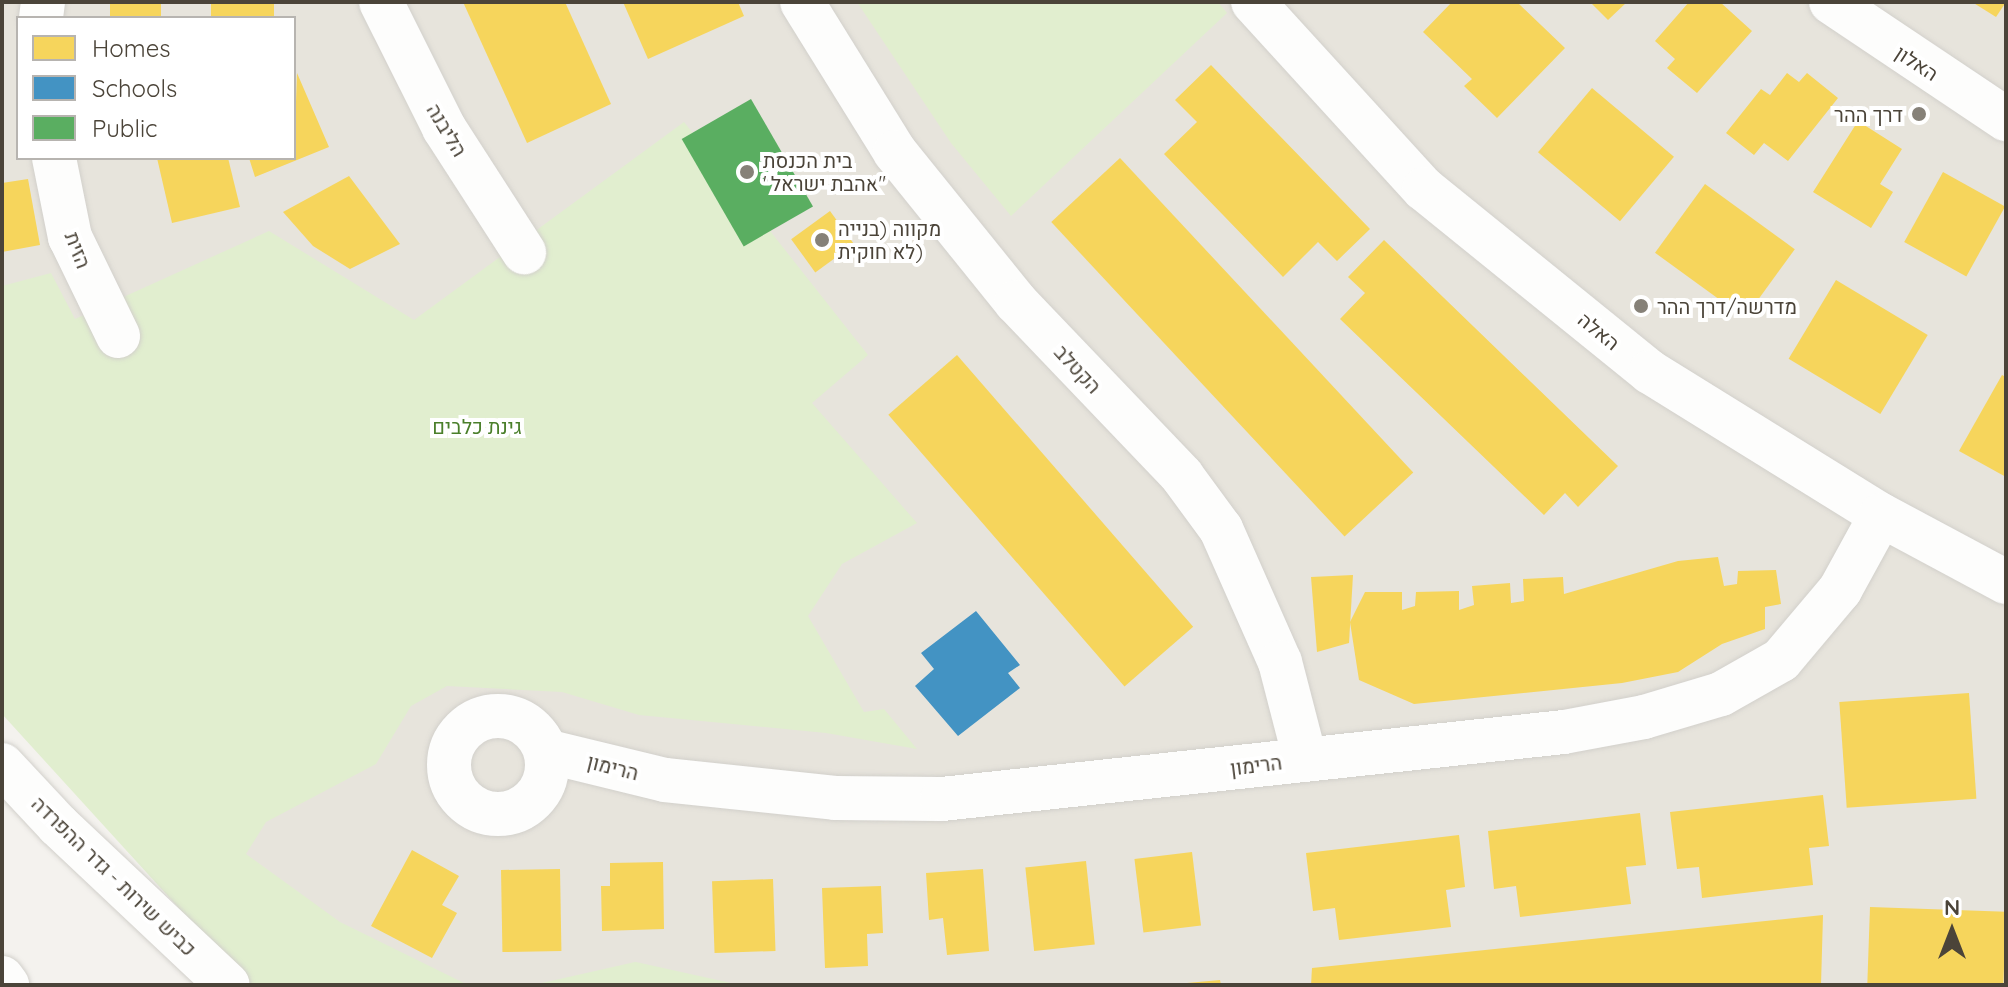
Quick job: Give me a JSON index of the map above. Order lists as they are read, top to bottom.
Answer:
{
  "streets": {
    "street": [
      "האלון",
      "הליבנה",
      "הזית",
      "האלה",
      "הקטלב",
      "הרימון",
      "כביש שירות - גדר ההפרדה"
    ]
  },
  "crossings": [
    ["האלה", "הרימון"],
    ["הקטלב", "הרימון"]
  ],
  "parks": ["גינת כלבים"],
  "places": [
    "דרך ההר",
    "בית הכנסת \"אהבת ישראל\"",
    "מקווה (בנייה לא חוקית)",
    "מדרשה/דרך ההר"
  ],
  "legend": ["Homes", "Schools", "Public"],
  "north": "top"
}
